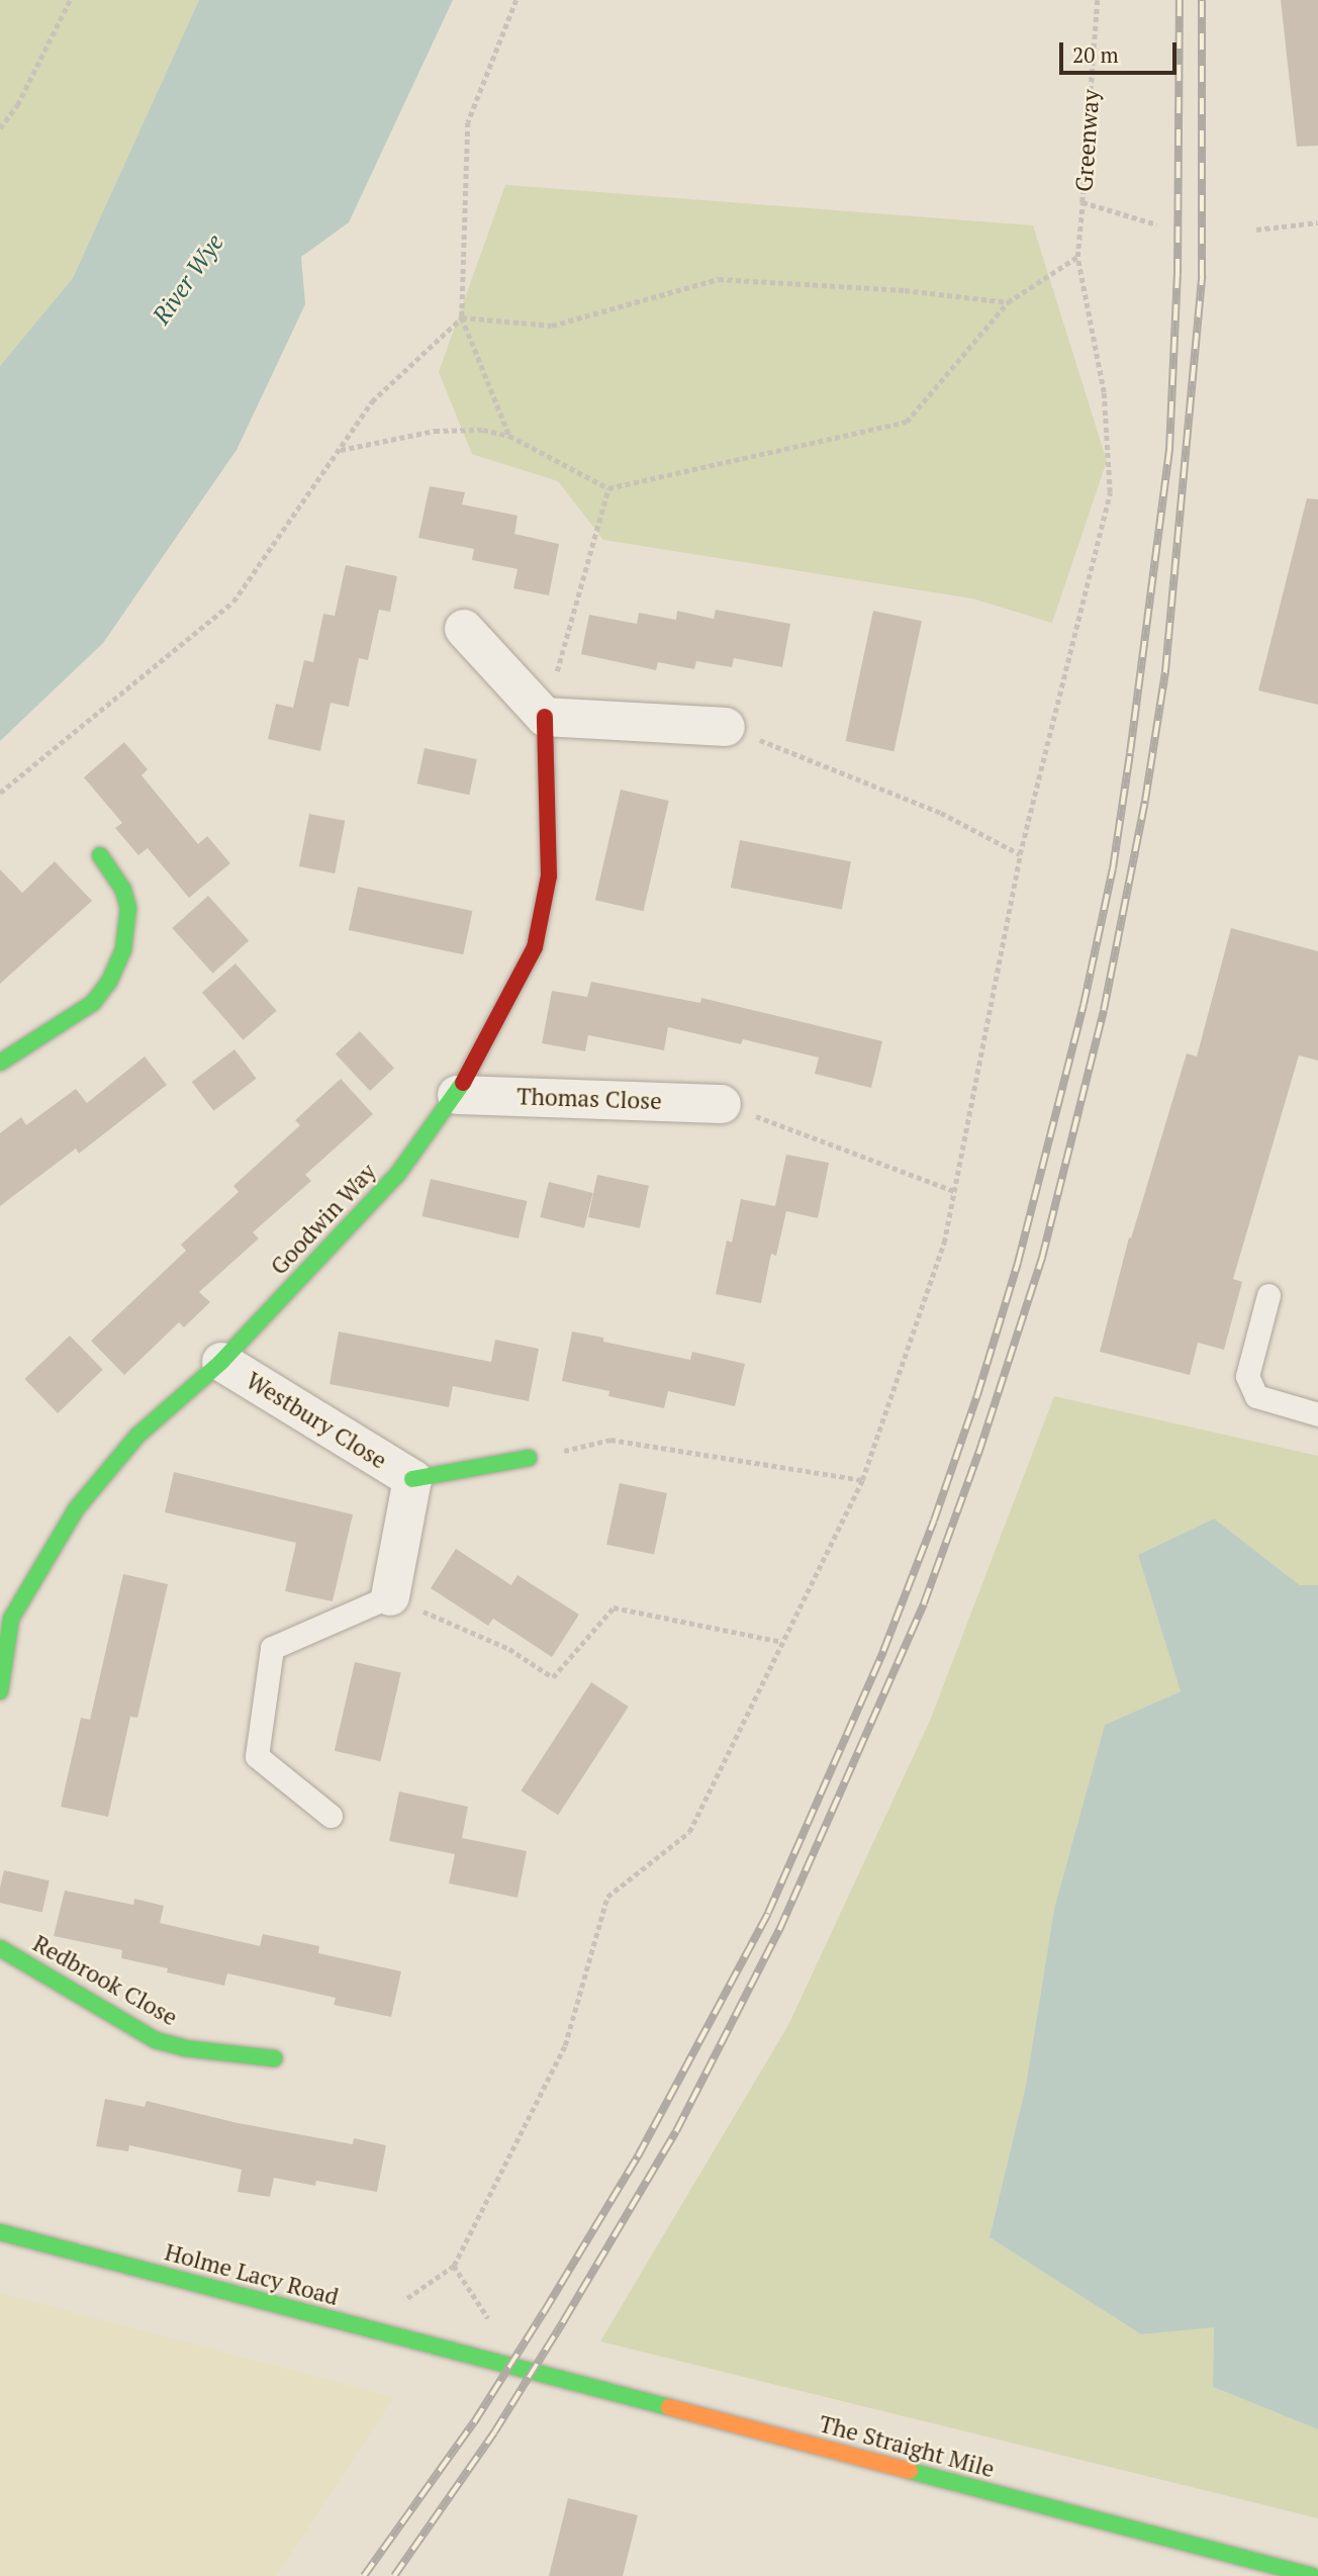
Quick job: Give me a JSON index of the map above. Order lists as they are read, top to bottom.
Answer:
{
  "streets": {
    "street": [
      "Thomas Close",
      "Goodwin Way",
      "Westbury Close",
      "Redbrook Close",
      "Holme Lacy Road",
      "The Straight Mile"
    ],
    "path": ["Greenway"]
  },
  "crossings": [
    ["Thomas Close", "Goodwin Way"],
    ["Goodwin Way", "Westbury Close"],
    ["Holme Lacy Road", "The Straight Mile"]
  ],
  "water": ["River Wye"],
  "scale_bar": "20 m"
}
